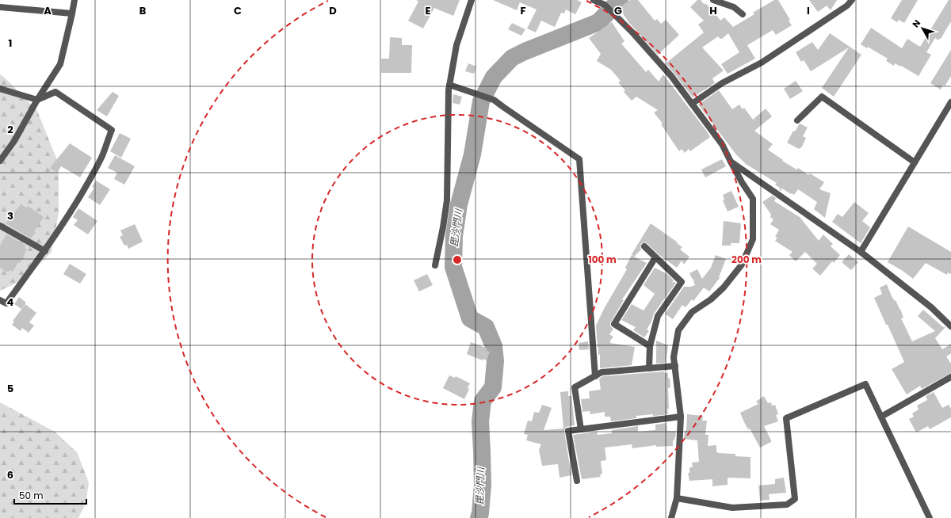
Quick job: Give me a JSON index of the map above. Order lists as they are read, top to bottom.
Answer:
{
  "water": ["毘沙門川"],
  "scale_bar": "50 m",
  "north": "top left",
  "grid": {
    "columns": [
      "A",
      "B",
      "C",
      "D",
      "E",
      "F",
      "G",
      "H",
      "I"
    ],
    "rows": [
      "1",
      "2",
      "3",
      "4",
      "5",
      "6"
    ]
  },
  "rings": ["100 m", "200 m"]
}
